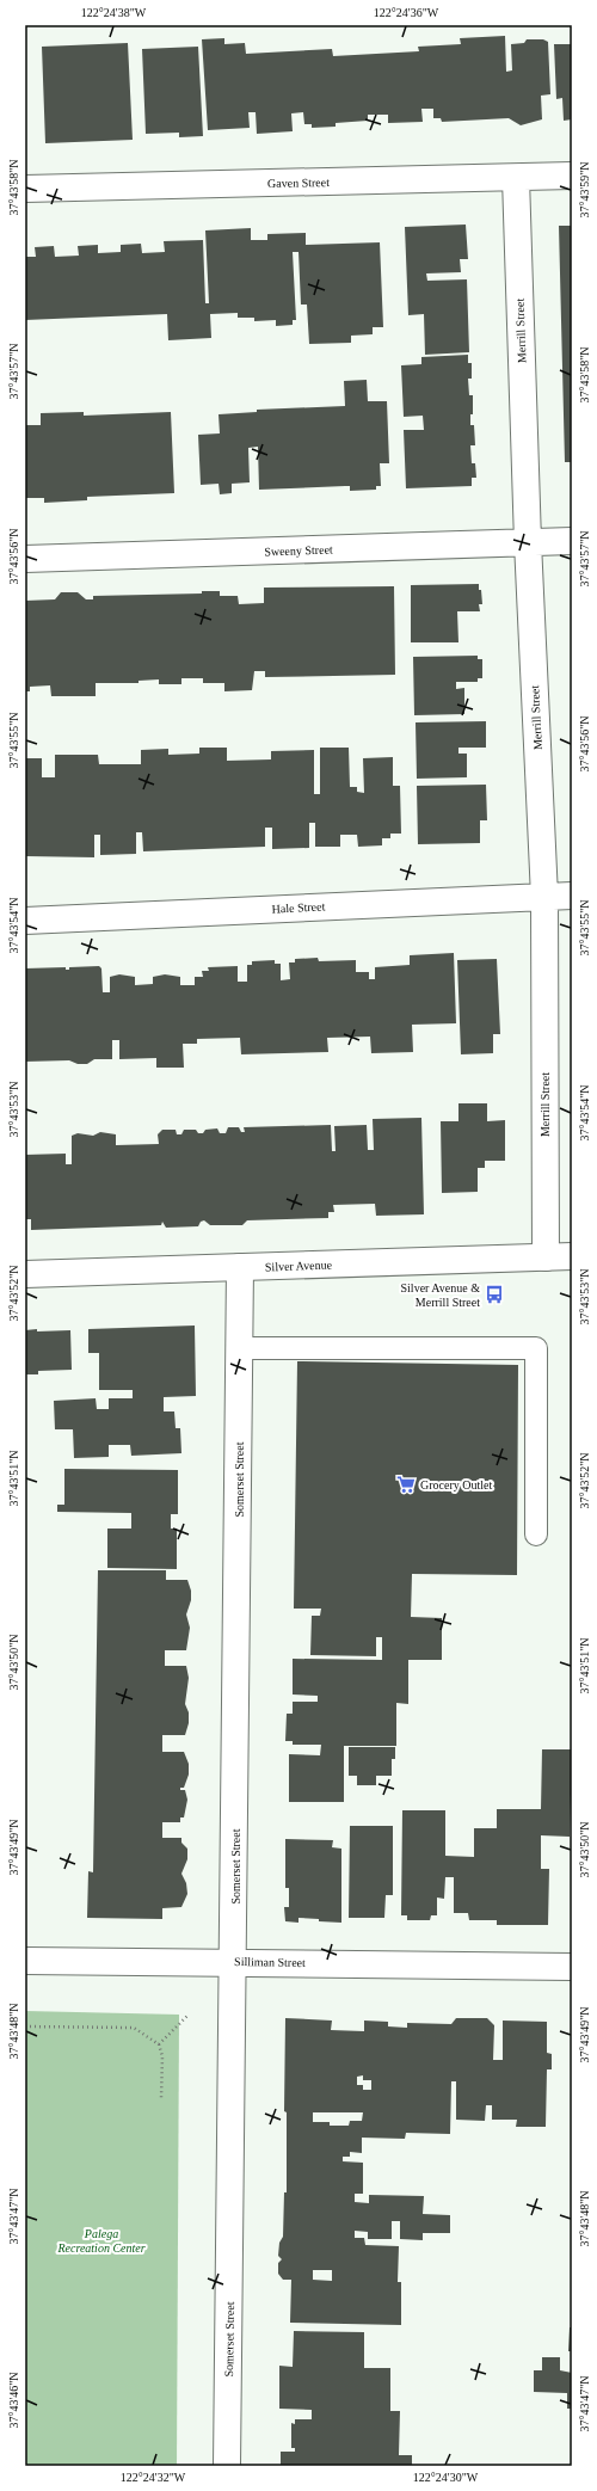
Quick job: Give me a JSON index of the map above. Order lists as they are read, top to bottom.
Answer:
{
  "streets": {
    "street": [
      "Gaven Street",
      "Merrill Street",
      "Sweeny Street",
      "Hale Street",
      "Silver Avenue",
      "Somerset Street",
      "Silliman Street"
    ]
  },
  "crossings": [
    ["Gaven Street", "Merrill Street"],
    ["Merrill Street", "Sweeny Street"],
    ["Merrill Street", "Hale Street"],
    ["Merrill Street", "Silver Avenue"],
    ["Silver Avenue", "Somerset Street"],
    ["Somerset Street", "Silliman Street"]
  ],
  "parks": ["Palega Recreation Center"],
  "places": {
    "bus stop": ["Silver Avenue & Merrill Street"],
    "supermarket": ["Grocery Outlet"]
  },
  "coordinates": [
    "122°24'38\"W",
    "122°24'36\"W",
    "37°43'58\"N",
    "37°43'59\"N",
    "37°43'57\"N",
    "37°43'56\"N",
    "37°43'55\"N",
    "37°43'54\"N",
    "37°43'53\"N",
    "37°43'52\"N",
    "37°43'51\"N",
    "37°43'50\"N",
    "37°43'49\"N",
    "37°43'48\"N",
    "37°43'47\"N",
    "37°43'46\"N",
    "122°24'32\"W",
    "122°24'30\"W"
  ]
}
